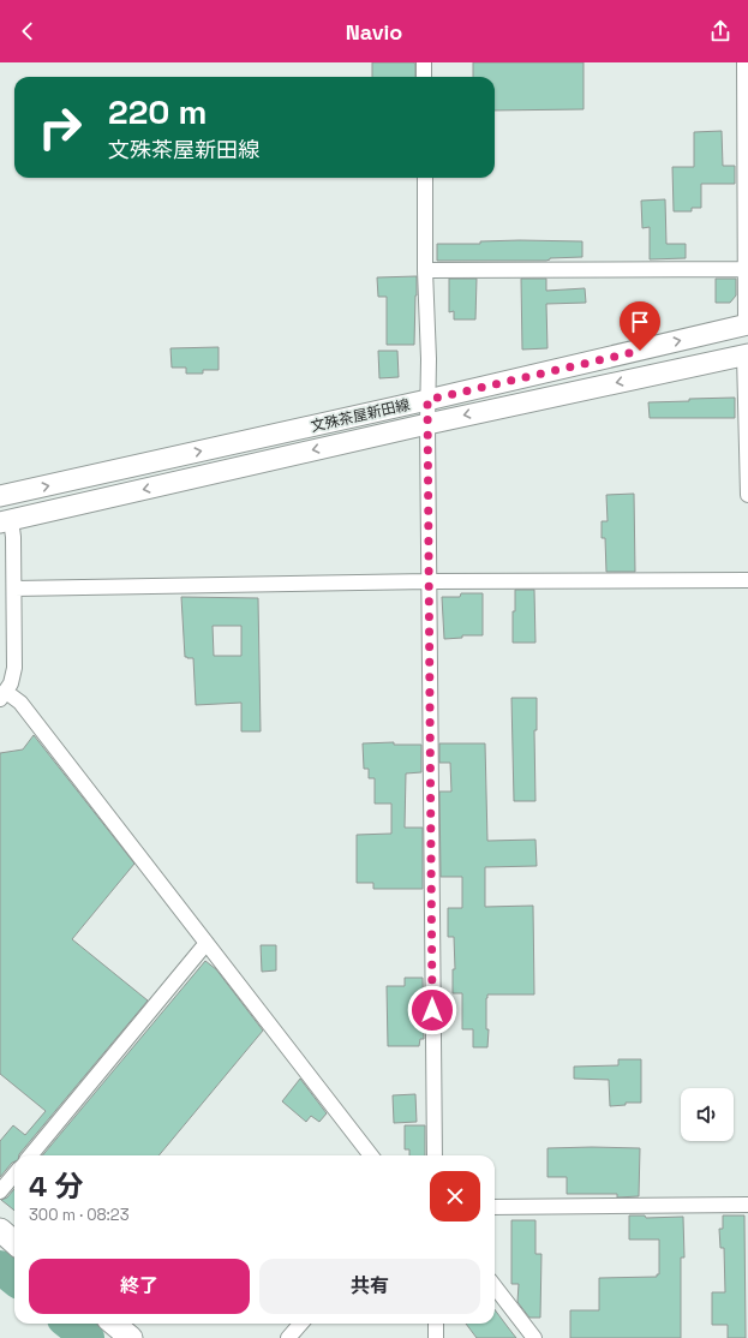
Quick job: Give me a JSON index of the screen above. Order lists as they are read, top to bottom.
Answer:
{
  "streets": {
    "main road": ["文殊茶屋新田線"]
  },
  "page": {
    "header": "Navio",
    "turn": ["220 m", "文殊茶屋新田線"],
    "heading": ["4 分", "300 m · 08:23"],
    "buttons": ["終了", "共有"]
  }
}
